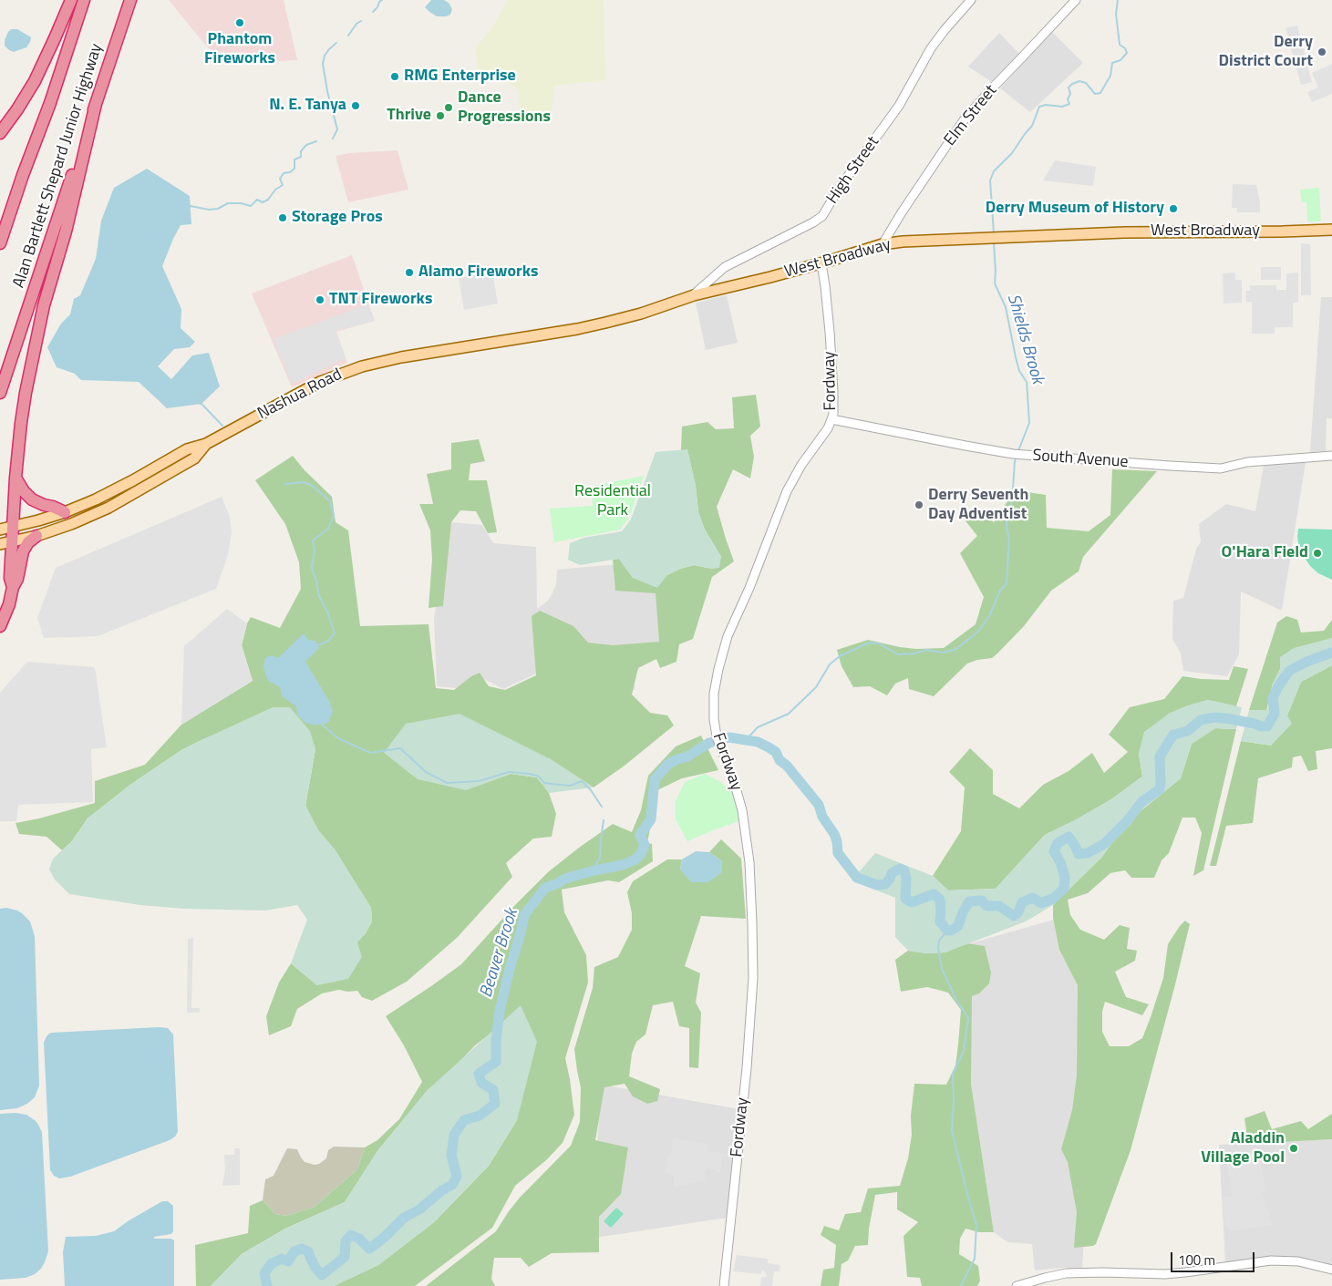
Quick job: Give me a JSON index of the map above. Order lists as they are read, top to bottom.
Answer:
{
  "streets": {
    "highway": ["Alan Bartlett Shepard Junior Highway"],
    "main road": ["West Broadway", "Nashua Road"],
    "street": [
      "Elm Street",
      "High Street",
      "Fordway",
      "South Avenue"
    ]
  },
  "crossings": [
    ["Elm Street", "West Broadway"],
    ["High Street", "West Broadway"],
    ["West Broadway", "Fordway"],
    ["West Broadway", "Nashua Road"],
    ["Fordway", "South Avenue"]
  ],
  "water": ["Shields Brook", "Beaver Brook"],
  "parks": ["Residential Park"],
  "places": [
    "Phantom Fireworks",
    "Derry District Court",
    "RMG Enterprise",
    "N. E. Tanya",
    "Dance Progressions",
    "Thrive",
    "Derry Museum of History",
    "Storage Pros",
    "Alamo Fireworks",
    "TNT Fireworks",
    "Derry Seventh Day Adventist",
    "O'Hara Field",
    "Aladdin Village Pool"
  ],
  "scale_bar": "100 m"
}
